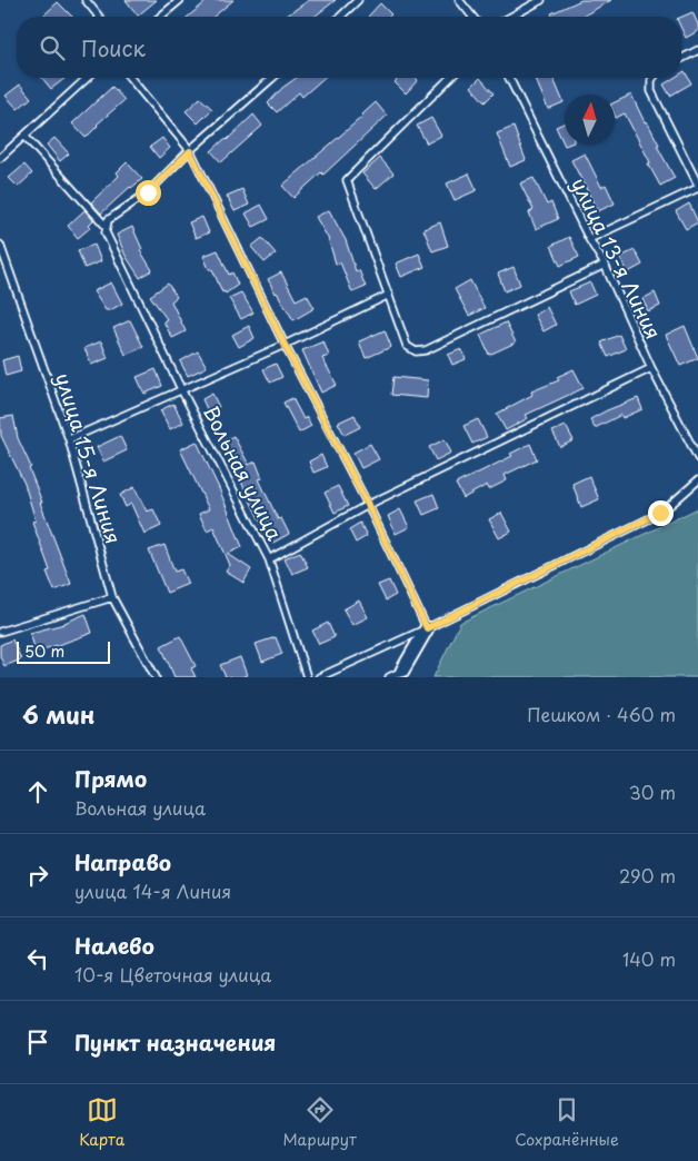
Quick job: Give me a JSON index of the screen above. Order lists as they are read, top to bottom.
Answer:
{
  "streets": {
    "lane": ["улица 13-я Линия", "улица 15-я Линия", "Вольная улица"]
  },
  "crossings": [
    ["улица 13-я Линия", "Вольная улица"]
  ],
  "scale_bar": "50 m",
  "north": "top",
  "page": {
    "search": "Поиск",
    "scale": "50 m",
    "heading": ["6 мин", "Пешком · 460 m"],
    "list": [
      ["Прямо", "Вольная улица", "30 m"],
      ["Направо", "улица 14-я Линия", "290 m"],
      ["Налево", "10-я Цветочная улица", "140 m"],
      "Пункт назначения"
    ],
    "nav": ["Карта", "Маршрут", "Сохранённые"]
  }
}
